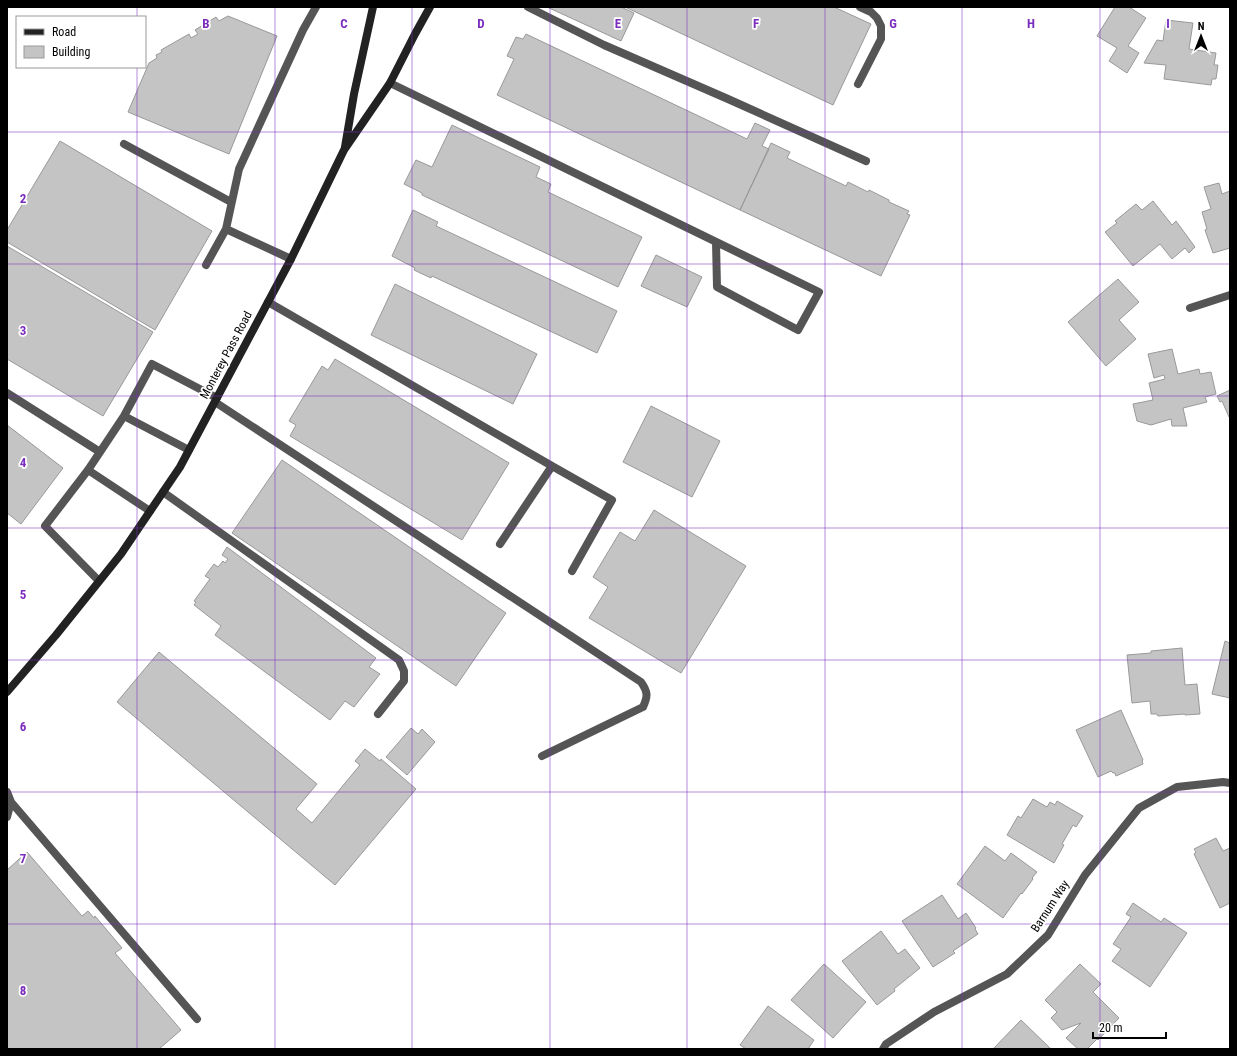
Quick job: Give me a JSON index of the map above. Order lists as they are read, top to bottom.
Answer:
{
  "streets": {
    "main road": ["Monterey Pass Road"],
    "street": ["Barnum Way"]
  },
  "legend": ["Road", "Building"],
  "scale_bar": "20 m",
  "north": "top",
  "grid": {
    "columns": [
      "B",
      "C",
      "D",
      "E",
      "F",
      "G",
      "H",
      "I"
    ],
    "rows": [
      "2",
      "3",
      "4",
      "5",
      "6",
      "7",
      "8"
    ]
  }
}
